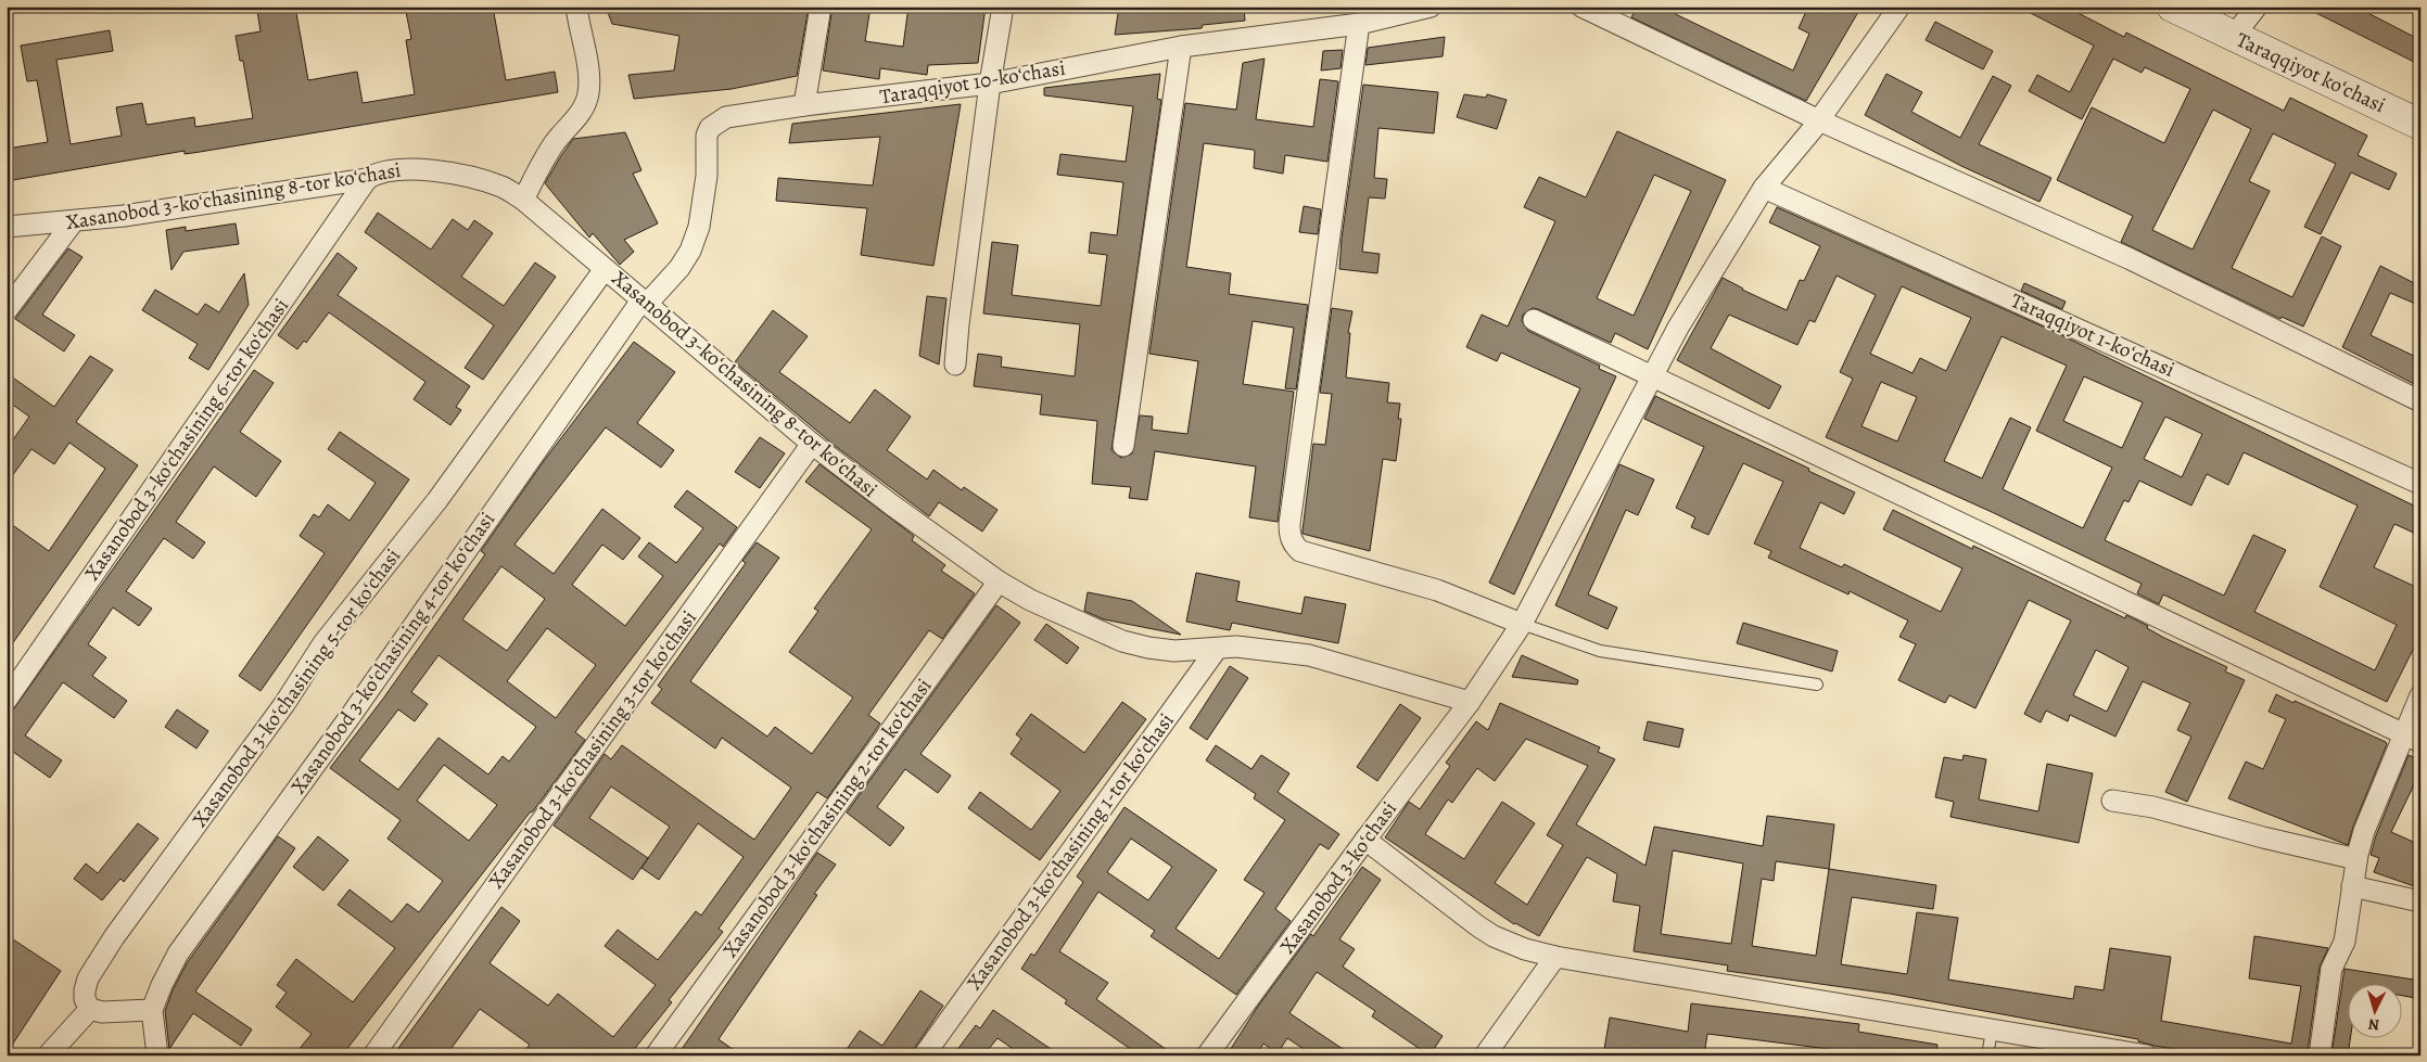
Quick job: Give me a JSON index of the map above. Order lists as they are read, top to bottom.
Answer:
{
  "streets": {
    "street": [
      "Taraqqiyot koʻchasi",
      "Taraqqiyot 10-koʻchasi",
      "Xasanobod 3-koʻchasining 8-tor koʻchasi",
      "Taraqqiyot 1-koʻchasi",
      "Xasanobod 3-koʻchasining 6-tor koʻchasi",
      "Xasanobod 3-koʻchasining 4-tor koʻchasi",
      "Xasanobod 3-koʻchasining 5-tor koʻchasi",
      "Xasanobod 3-koʻchasining 3-tor koʻchasi",
      "Xasanobod 3-koʻchasining 2-tor koʻchasi",
      "Xasanobod 3-koʻchasining 1-tor koʻchasi",
      "Xasanobod 3-koʻchasi"
    ]
  },
  "crossings": [
    ["Taraqqiyot 10-koʻchasi", "Xasanobod 3-koʻchasining 8-tor koʻchasi"],
    ["Taraqqiyot 10-koʻchasi", "Xasanobod 3-koʻchasining 4-tor koʻchasi"],
    ["Xasanobod 3-koʻchasining 8-tor koʻchasi", "Xasanobod 3-koʻchasining 6-tor koʻchasi"],
    ["Xasanobod 3-koʻchasining 8-tor koʻchasi", "Xasanobod 3-koʻchasining 4-tor koʻchasi"],
    ["Xasanobod 3-koʻchasining 8-tor koʻchasi", "Xasanobod 3-koʻchasining 5-tor koʻchasi"],
    ["Xasanobod 3-koʻchasining 8-tor koʻchasi", "Xasanobod 3-koʻchasining 3-tor koʻchasi"],
    ["Xasanobod 3-koʻchasining 8-tor koʻchasi", "Xasanobod 3-koʻchasining 2-tor koʻchasi"],
    ["Xasanobod 3-koʻchasining 8-tor koʻchasi", "Xasanobod 3-koʻchasining 1-tor koʻchasi"],
    ["Xasanobod 3-koʻchasining 8-tor koʻchasi", "Xasanobod 3-koʻchasi"],
    ["Taraqqiyot 1-koʻchasi", "Xasanobod 3-koʻchasi"]
  ],
  "north": "bottom"
}
